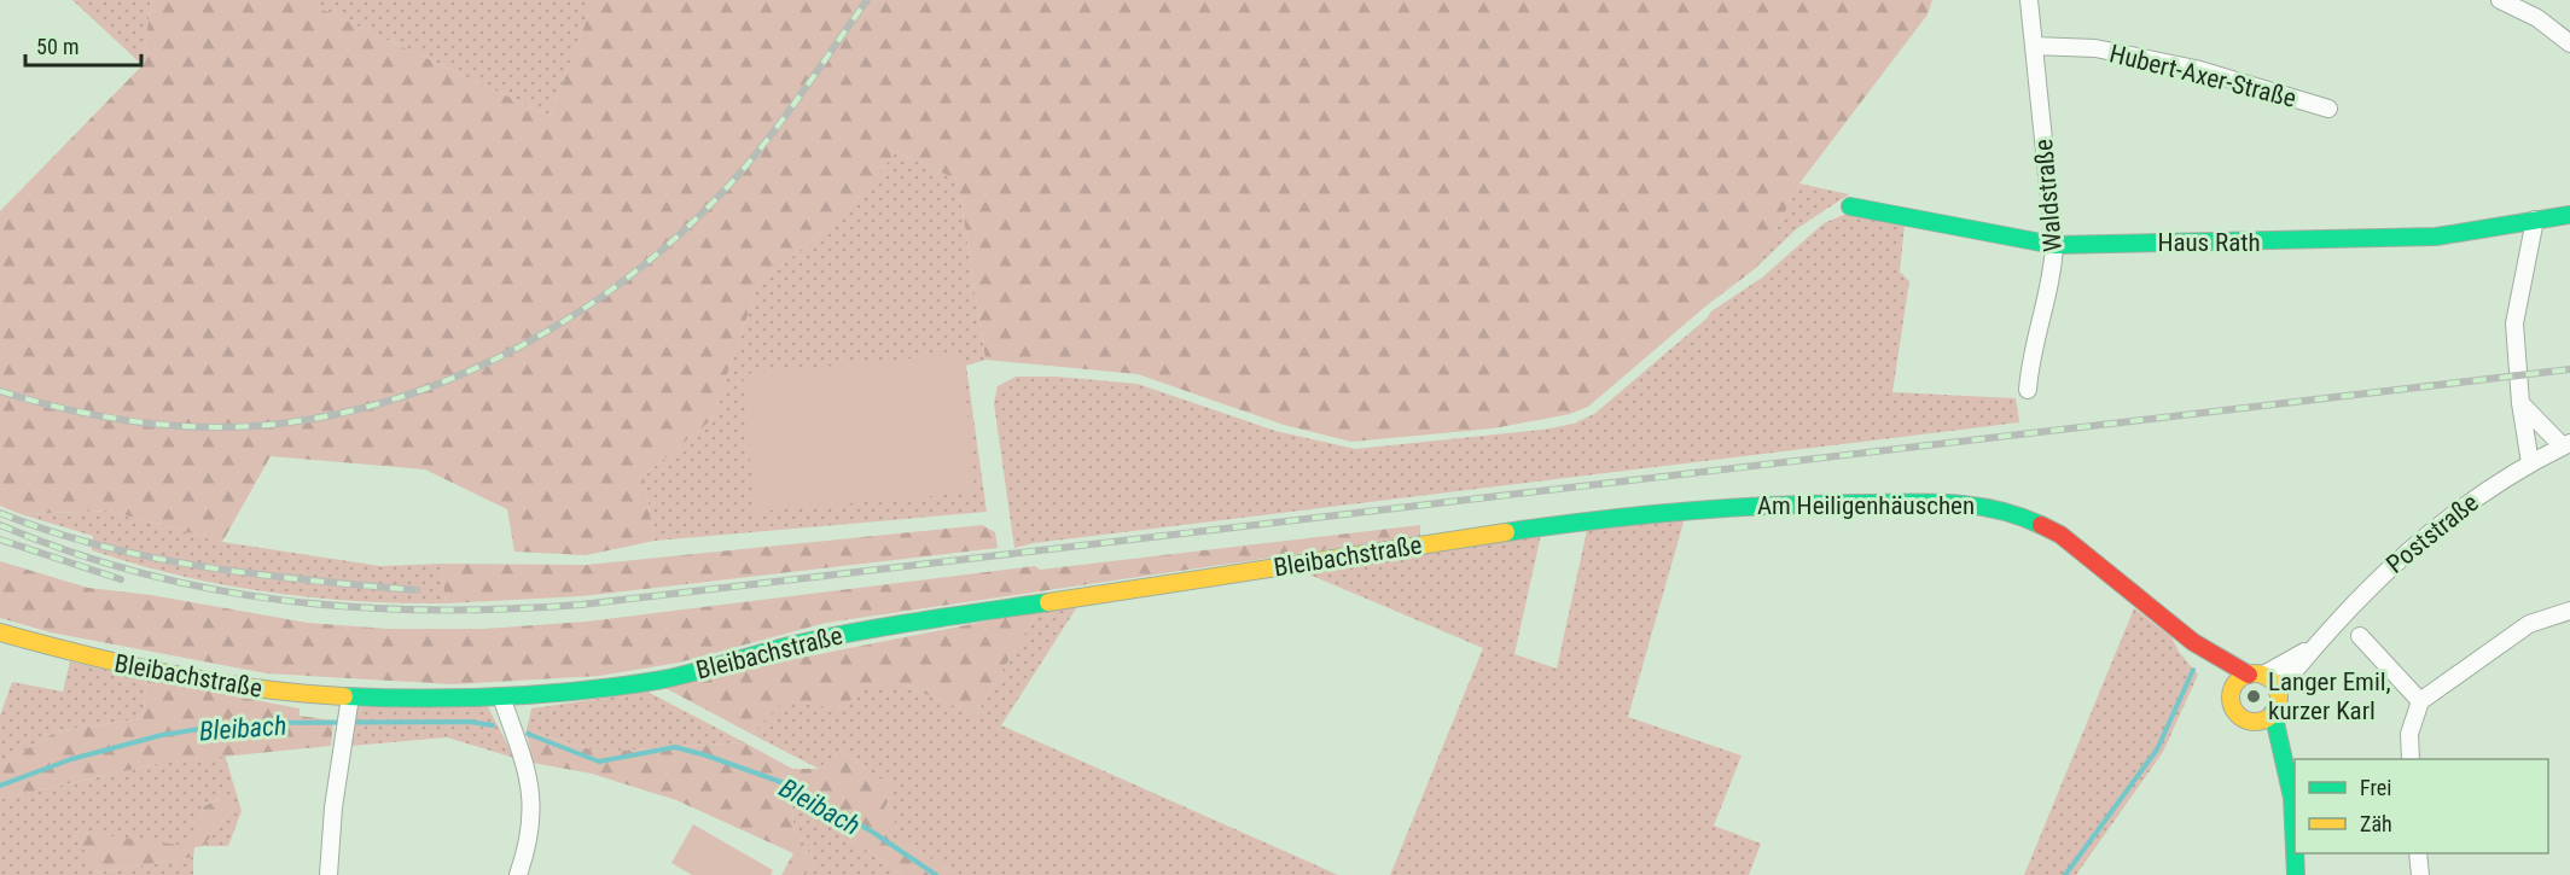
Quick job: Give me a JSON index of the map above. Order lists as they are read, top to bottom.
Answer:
{
  "streets": {
    "main road": ["Haus Rath", "Am Heiligenhäuschen", "Bleibachstraße"],
    "street": ["Hubert-Axer-Straße", "Waldstraße", "Poststraße"]
  },
  "crossings": [
    ["Hubert-Axer-Straße", "Waldstraße"],
    ["Waldstraße", "Haus Rath"],
    ["Am Heiligenhäuschen", "Poststraße"],
    ["Am Heiligenhäuschen", "Bleibachstraße"]
  ],
  "water": ["Bleibach"],
  "places": ["Langer Emil, kurzer Karl"],
  "legend": ["Frei", "Zäh"],
  "scale_bar": "50 m"
}
